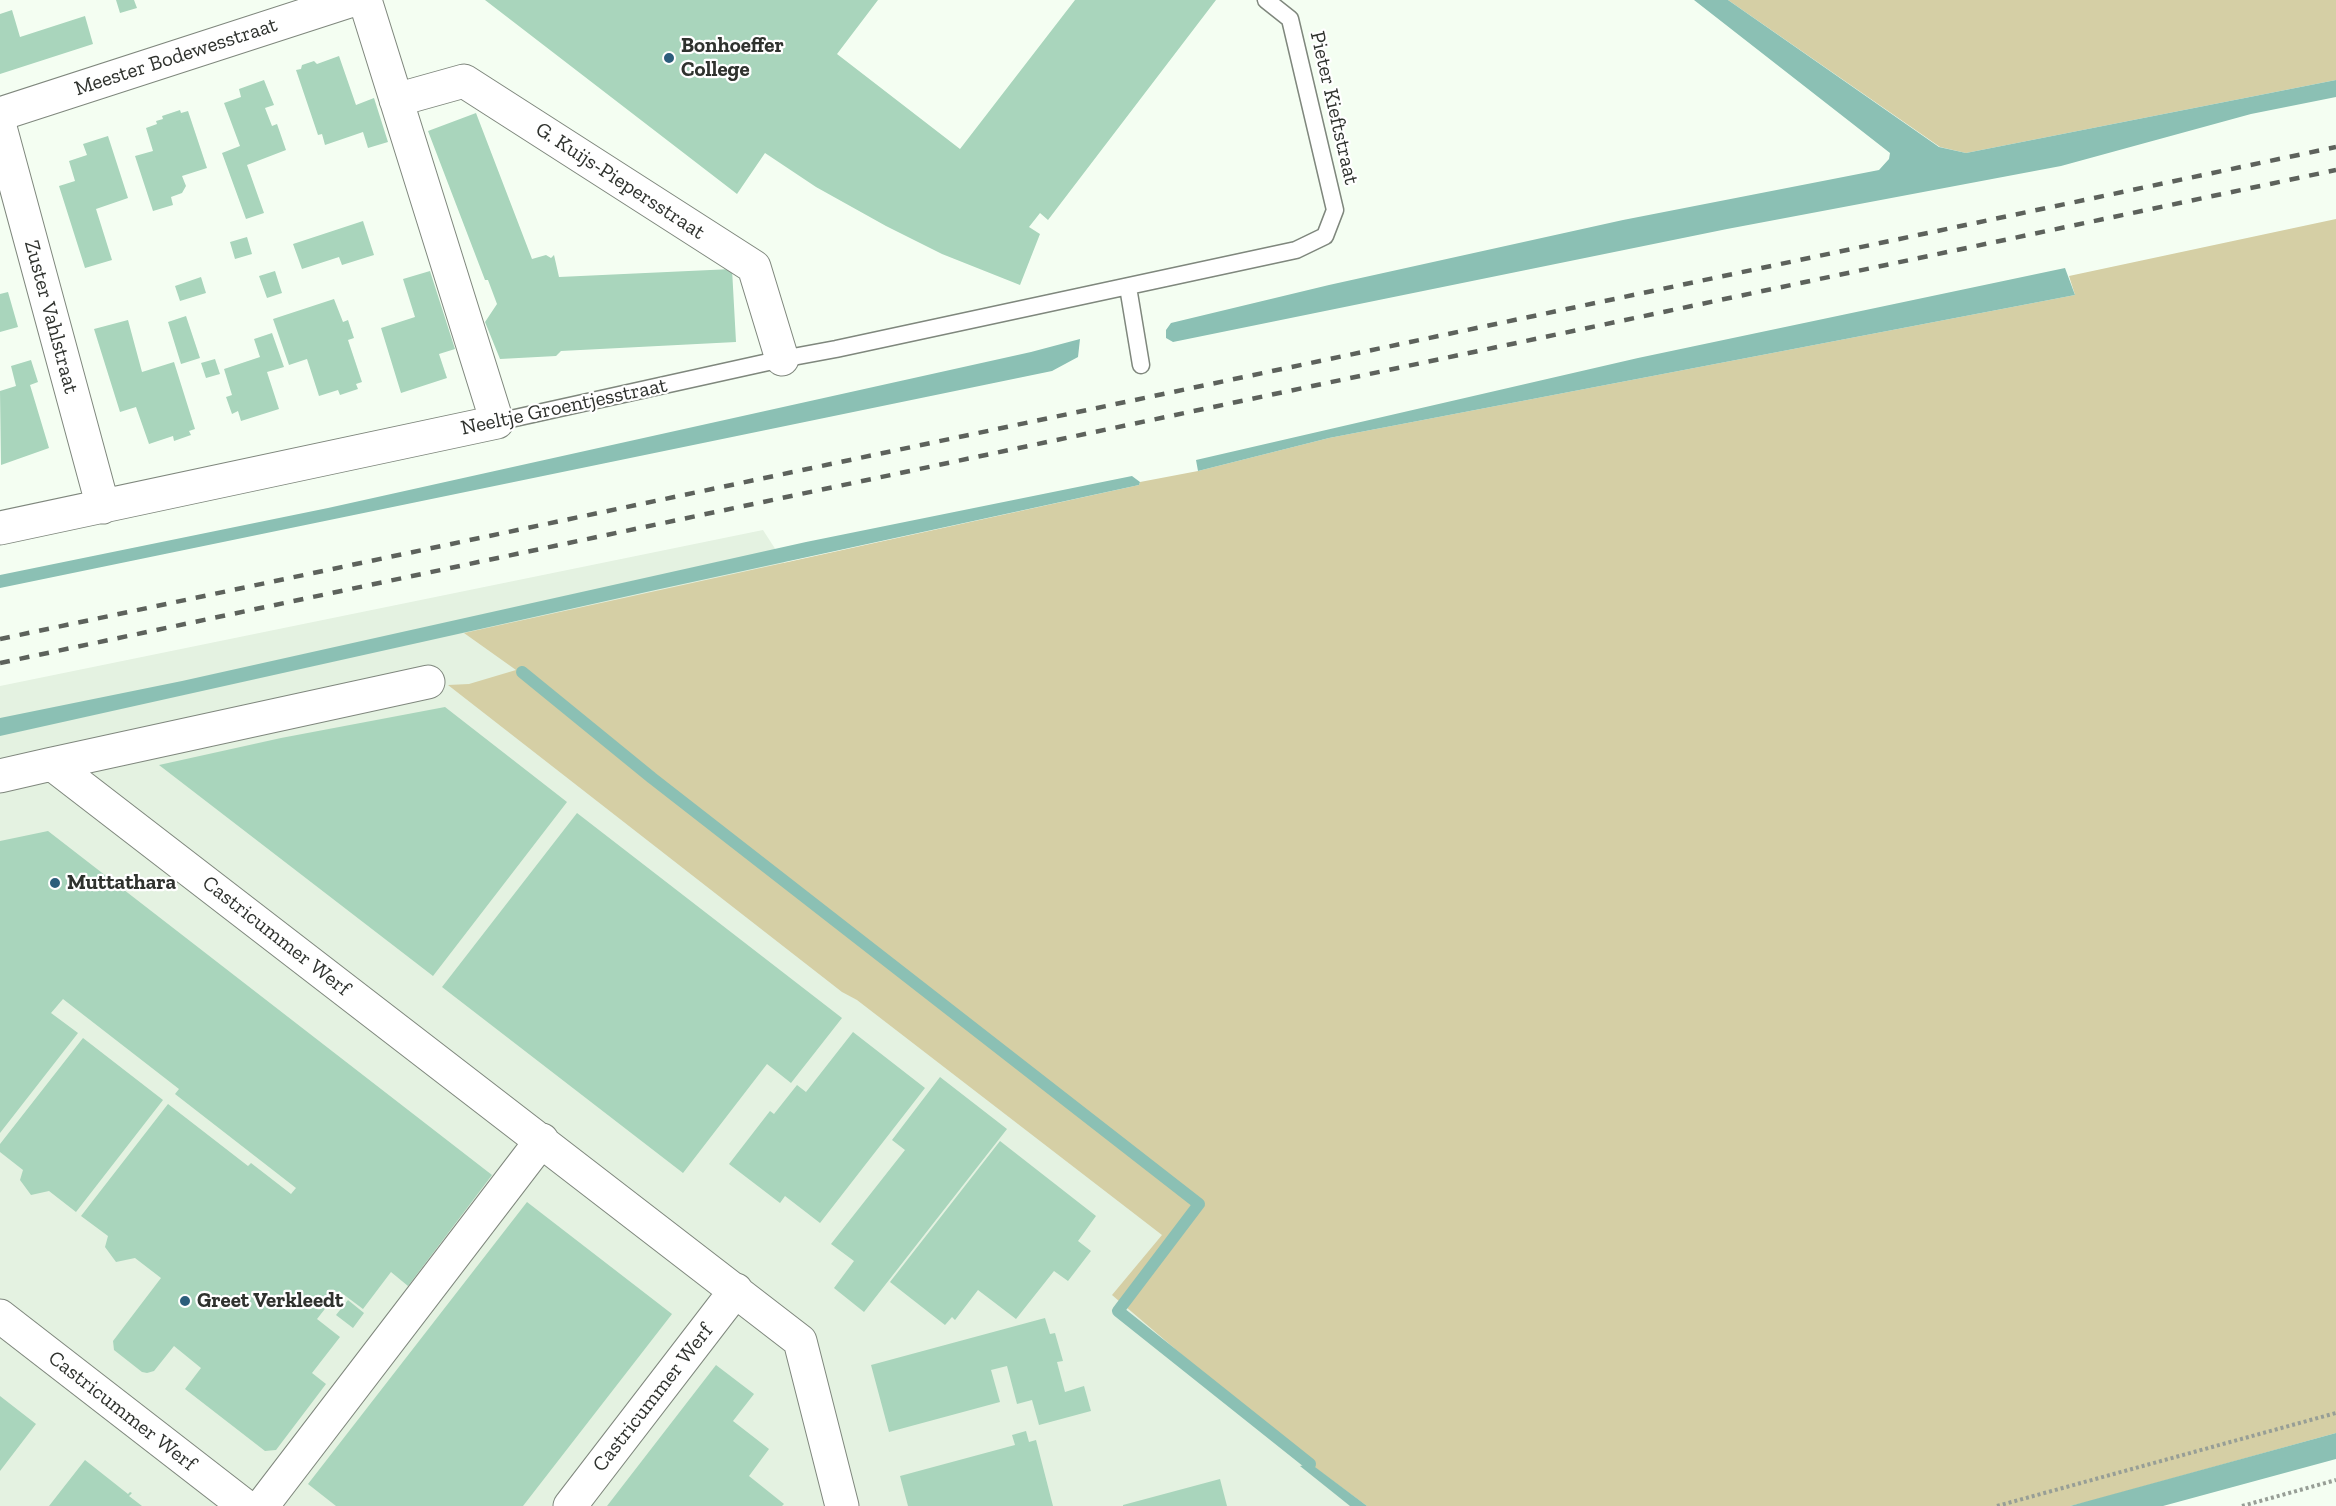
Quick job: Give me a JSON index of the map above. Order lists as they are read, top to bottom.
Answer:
{
  "streets": {
    "street": [
      "Meester Bodewesstraat",
      "G. Kuijs-Piepersstraat",
      "Zuster Vahlstraat",
      "Neeltje Groentjesstraat",
      "Castricummer Werf"
    ],
    "lane": ["Pieter Kieftstraat"]
  },
  "crossings": [
    ["Pieter Kieftstraat", "Neeltje Groentjesstraat"],
    ["G. Kuijs-Piepersstraat", "Neeltje Groentjesstraat"],
    ["Zuster Vahlstraat", "Neeltje Groentjesstraat"]
  ],
  "places": ["Bonhoeffer College", "Muttathara", "Greet Verkleedt"]
}
